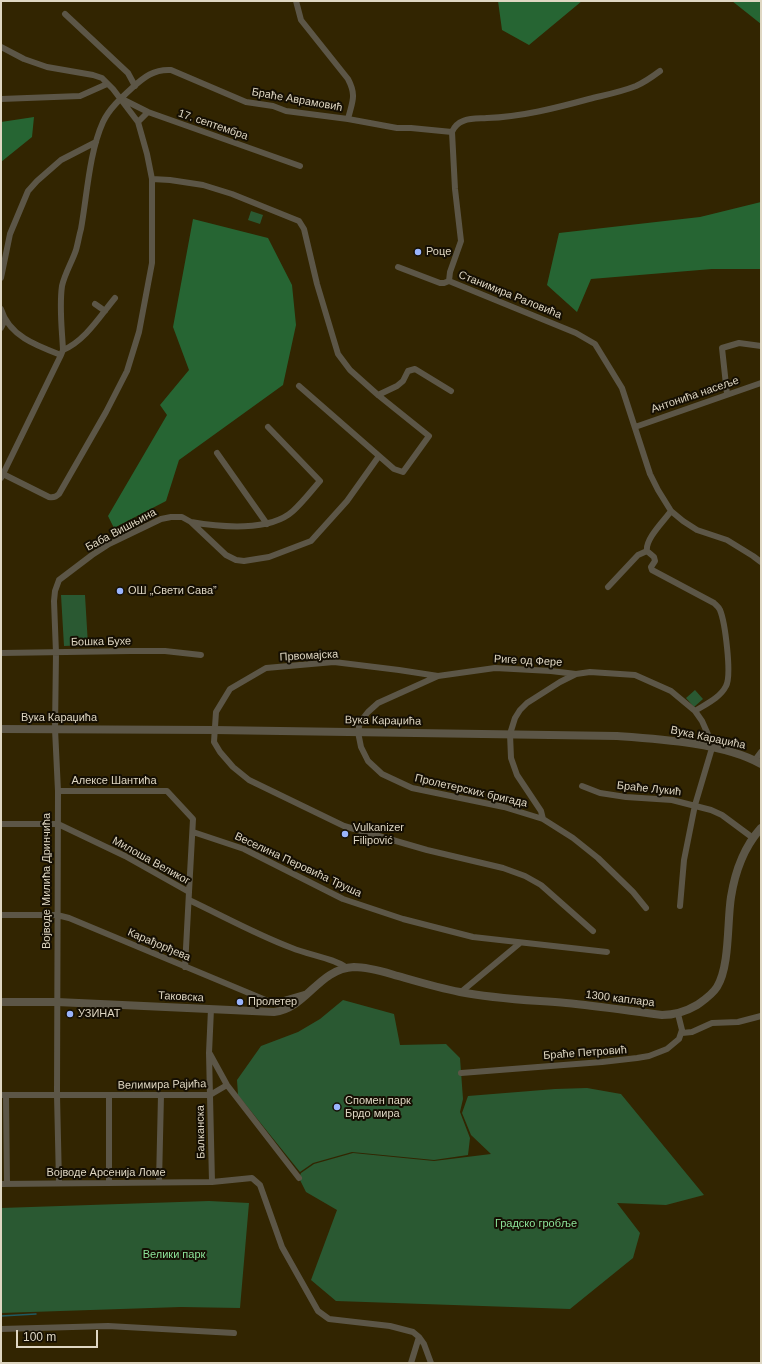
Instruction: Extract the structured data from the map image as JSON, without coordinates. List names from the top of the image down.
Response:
{
  "streets": {
    "street": [
      "Браће Аврамовић",
      "17. септембра",
      "Станимира Раловића",
      "Антонића насеље",
      "Баба Вишњина",
      "Бошка Бухе",
      "Првомајска",
      "Риге од Фере",
      "Вука Караџића",
      "Алексе Шантића",
      "Браће Лукић",
      "Пролетерских бригада",
      "Милоша Великог",
      "Веселина Перовића Труша",
      "Војводе Милића Дринчића",
      "Карађорђева",
      "Таковска",
      "1300 каплара",
      "Браће Петровић",
      "Велимира Рајића",
      "Балканска",
      "Војводе Арсенија Ломе"
    ]
  },
  "crossings": [
    ["Браће Аврамовић", "17. септембра"],
    ["Браће Аврамовић", "Станимира Раловића"],
    ["Станимира Раловића", "Антонића насеље"],
    ["Баба Вишњина", "Војводе Милића Дринчића"],
    ["Бошка Бухе", "Војводе Милића Дринчића"],
    ["Првомајска", "Риге од Фере"],
    ["Првомајска", "Вука Караџића"],
    ["Риге од Фере", "Вука Караџића"],
    ["Риге од Фере", "Пролетерских бригада"],
    ["Вука Караџића", "Пролетерских бригада"],
    ["Вука Караџића", "Војводе Милића Дринчића"],
    ["Алексе Шантића", "Веселина Перовића Труша"],
    ["Алексе Шантића", "Војводе Милића Дринчића"],
    ["Браће Лукић", "1300 каплара"],
    ["Милоша Великог", "Војводе Милића Дринчића"],
    ["Милоша Великог", "Таковска"],
    ["Милоша Великог", "1300 каплара"],
    ["Војводе Милића Дринчића", "Карађорђева"],
    ["Војводе Милића Дринчића", "Таковска"],
    ["Војводе Милића Дринчића", "Велимира Рајића"],
    ["Војводе Милића Дринчића", "Војводе Арсенија Ломе"],
    ["Карађорђева", "Таковска"],
    ["Таковска", "1300 каплара"],
    ["Таковска", "Балканска"],
    ["Велимира Рајића", "Балканска"],
    ["Балканска", "Војводе Арсенија Ломе"]
  ],
  "parks": ["Градско гробље", "Велики парк"],
  "places": [
    "Роце",
    "ОШ „Свети Сава”",
    "Vulkanizer Filipović",
    "Пролетер",
    "УЗИНАТ",
    "Спомен парк Брдо мира"
  ],
  "scale_bar": "100 m"
}
